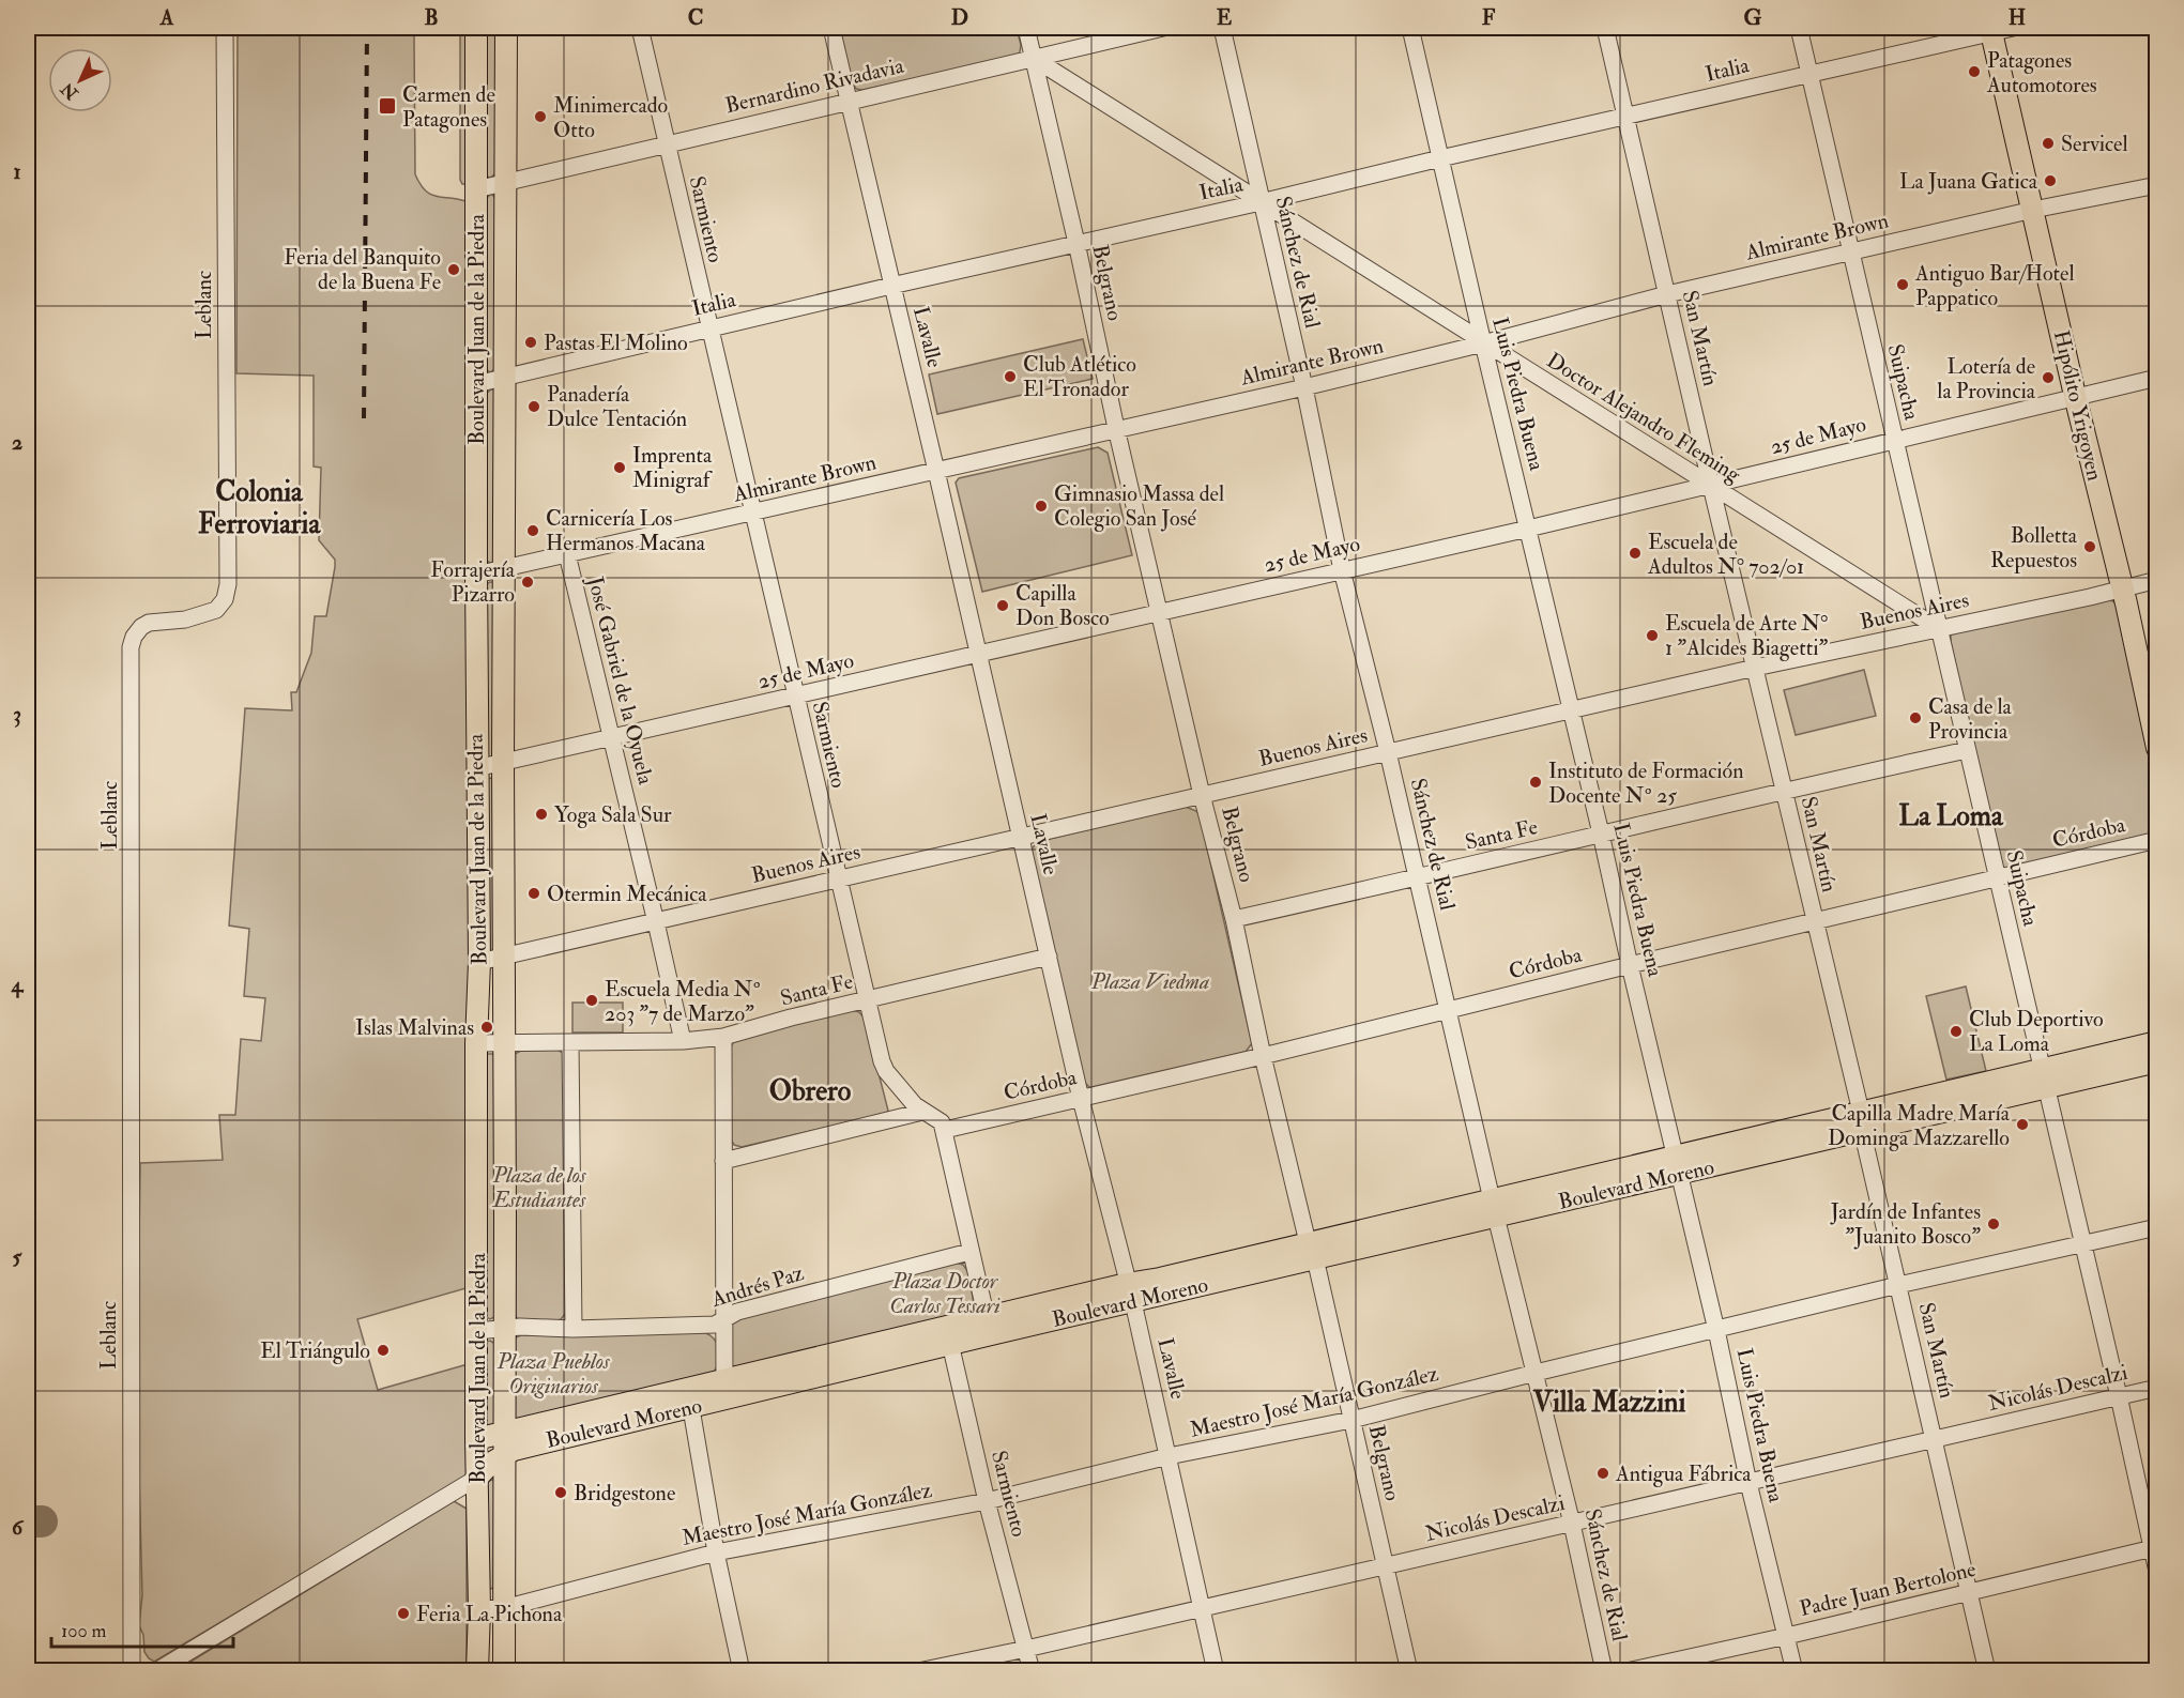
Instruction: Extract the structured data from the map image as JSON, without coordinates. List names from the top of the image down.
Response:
{
  "streets": {
    "main road": ["Boulevard Juan de la Piedra", "Hipólito Yrigoyen", "Boulevard Moreno"],
    "street": [
      "Italia",
      "Bernardino Rivadavia",
      "Sarmiento",
      "Almirante Brown",
      "Sánchez de Rial",
      "Belgrano",
      "Leblanc",
      "Lavalle",
      "San Martín",
      "Suipacha",
      "Luis Piedra Buena",
      "Doctor Alejandro Fleming",
      "25 de Mayo",
      "Buenos Aires",
      "José Gabriel de la Oyuela",
      "Córdoba",
      "Santa Fe",
      "Andrés Paz",
      "Nicolás Descalzi",
      "Maestro José María González",
      "Padre Juan Bertolone"
    ]
  },
  "crossings": [
    ["Italia", "Sarmiento"],
    ["Italia", "Sánchez de Rial"],
    ["Italia", "Belgrano"],
    ["Italia", "Boulevard Juan de la Piedra"],
    ["Italia", "Lavalle"],
    ["Italia", "San Martín"],
    ["Italia", "Suipacha"],
    ["Italia", "Luis Piedra Buena"],
    ["Italia", "Hipólito Yrigoyen"],
    ["Italia", "Doctor Alejandro Fleming"],
    ["Bernardino Rivadavia", "Sarmiento"],
    ["Bernardino Rivadavia", "Belgrano"],
    ["Bernardino Rivadavia", "Boulevard Juan de la Piedra"],
    ["Bernardino Rivadavia", "Lavalle"],
    ["Bernardino Rivadavia", "Doctor Alejandro Fleming"],
    ["Sarmiento", "Almirante Brown"],
    ["Sarmiento", "25 de Mayo"],
    ["Sarmiento", "Buenos Aires"],
    ["Sarmiento", "Córdoba"],
    ["Sarmiento", "Santa Fe"],
    ["Sarmiento", "Boulevard Moreno"],
    ["Sarmiento", "Nicolás Descalzi"],
    ["Sarmiento", "Maestro José María González"],
    ["Almirante Brown", "Sánchez de Rial"],
    ["Almirante Brown", "Belgrano"],
    ["Almirante Brown", "Boulevard Juan de la Piedra"],
    ["Almirante Brown", "Lavalle"],
    ["Almirante Brown", "San Martín"],
    ["Almirante Brown", "Suipacha"],
    ["Almirante Brown", "Luis Piedra Buena"],
    ["Almirante Brown", "Hipólito Yrigoyen"],
    ["Almirante Brown", "Doctor Alejandro Fleming"],
    ["Almirante Brown", "José Gabriel de la Oyuela"],
    ["Sánchez de Rial", "Doctor Alejandro Fleming"],
    ["Sánchez de Rial", "25 de Mayo"],
    ["Sánchez de Rial", "Buenos Aires"],
    ["Sánchez de Rial", "Córdoba"],
    ["Sánchez de Rial", "Santa Fe"],
    ["Sánchez de Rial", "Boulevard Moreno"],
    ["Sánchez de Rial", "Nicolás Descalzi"],
    ["Sánchez de Rial", "Maestro José María González"],
    ["Belgrano", "Doctor Alejandro Fleming"],
    ["Belgrano", "25 de Mayo"],
    ["Belgrano", "Buenos Aires"],
    ["Belgrano", "Córdoba"],
    ["Belgrano", "Santa Fe"],
    ["Belgrano", "Boulevard Moreno"],
    ["Belgrano", "Nicolás Descalzi"],
    ["Belgrano", "Maestro José María González"],
    ["Boulevard Juan de la Piedra", "25 de Mayo"],
    ["Boulevard Juan de la Piedra", "Buenos Aires"],
    ["Boulevard Juan de la Piedra", "Santa Fe"],
    ["Boulevard Juan de la Piedra", "Boulevard Moreno"],
    ["Boulevard Juan de la Piedra", "Andrés Paz"],
    ["Boulevard Juan de la Piedra", "Maestro José María González"],
    ["Lavalle", "25 de Mayo"],
    ["Lavalle", "Buenos Aires"],
    ["Lavalle", "Córdoba"],
    ["Lavalle", "Santa Fe"],
    ["Lavalle", "Boulevard Moreno"],
    ["Lavalle", "Nicolás Descalzi"],
    ["Lavalle", "Maestro José María González"],
    ["San Martín", "Doctor Alejandro Fleming"],
    ["San Martín", "25 de Mayo"],
    ["San Martín", "Buenos Aires"],
    ["San Martín", "Córdoba"],
    ["San Martín", "Santa Fe"],
    ["San Martín", "Boulevard Moreno"],
    ["San Martín", "Nicolás Descalzi"],
    ["San Martín", "Maestro José María González"],
    ["San Martín", "Padre Juan Bertolone"],
    ["Suipacha", "Doctor Alejandro Fleming"],
    ["Suipacha", "25 de Mayo"],
    ["Suipacha", "Buenos Aires"],
    ["Suipacha", "Córdoba"],
    ["Suipacha", "Santa Fe"],
    ["Suipacha", "Boulevard Moreno"],
    ["Suipacha", "Nicolás Descalzi"],
    ["Suipacha", "Maestro José María González"],
    ["Suipacha", "Padre Juan Bertolone"],
    ["Luis Piedra Buena", "Doctor Alejandro Fleming"],
    ["Luis Piedra Buena", "25 de Mayo"],
    ["Luis Piedra Buena", "Buenos Aires"],
    ["Luis Piedra Buena", "Córdoba"],
    ["Luis Piedra Buena", "Santa Fe"],
    ["Luis Piedra Buena", "Boulevard Moreno"],
    ["Luis Piedra Buena", "Nicolás Descalzi"],
    ["Luis Piedra Buena", "Maestro José María González"],
    ["Luis Piedra Buena", "Padre Juan Bertolone"],
    ["Hipólito Yrigoyen", "25 de Mayo"],
    ["Hipólito Yrigoyen", "Buenos Aires"],
    ["Doctor Alejandro Fleming", "25 de Mayo"],
    ["Doctor Alejandro Fleming", "Buenos Aires"],
    ["25 de Mayo", "José Gabriel de la Oyuela"],
    ["Buenos Aires", "José Gabriel de la Oyuela"],
    ["José Gabriel de la Oyuela", "Santa Fe"]
  ],
  "districts": [
    "Colonia Ferroviaria",
    "La Loma",
    "Obrero",
    "Villa Mazzini"
  ],
  "parks": [
    "Plaza Viedma",
    "Plaza de los Estudiantes",
    "Plaza Doctor Carlos Tessari",
    "Plaza Pueblos Originarios"
  ],
  "places": {
    "other": [
      "Patagones Automotores",
      "Minimercado Otto",
      "Servicel",
      "La Juana Gatica",
      "Feria del Banquito de la Buena Fe",
      "Antiguo Bar/Hotel Pappatico",
      "Pastas El Molino",
      "Club Atlético El Tronador",
      "Lotería de la Provincia",
      "Panadería Dulce Tentación",
      "Imprenta Minigraf",
      "Gimnasio Massa del Colegio San José",
      "Carnicería Los Hermanos Macana",
      "Bolletta Repuestos",
      "Escuela de Adultos N° 702/01",
      "Forrajería Pizarro",
      "Capilla Don Bosco",
      "Escuela de Arte N° 1 \"Alcides Biagetti\"",
      "Casa de la Provincia",
      "Instituto de Formación Docente Nº 25",
      "Yoga Sala Sur",
      "Otermin Mecánica",
      "Escuela Media Nº 203 \"7 de Marzo\"",
      "Islas Malvinas",
      "Club Deportivo La Loma",
      "Capilla Madre María Dominga Mazzarello",
      "Jardín de Infantes \"Juanito Bosco\"",
      "El Triángulo",
      "Antigua Fábrica",
      "Bridgestone",
      "Feria La Pichona"
    ],
    "transit": ["Carmen de Patagones"]
  },
  "scale_bar": "100 m",
  "north": "bottom left",
  "grid": {
    "columns": [
      "A",
      "B",
      "C",
      "D",
      "E",
      "F",
      "G",
      "H"
    ],
    "rows": [
      "1",
      "2",
      "3",
      "4",
      "5",
      "6"
    ]
  }
}
